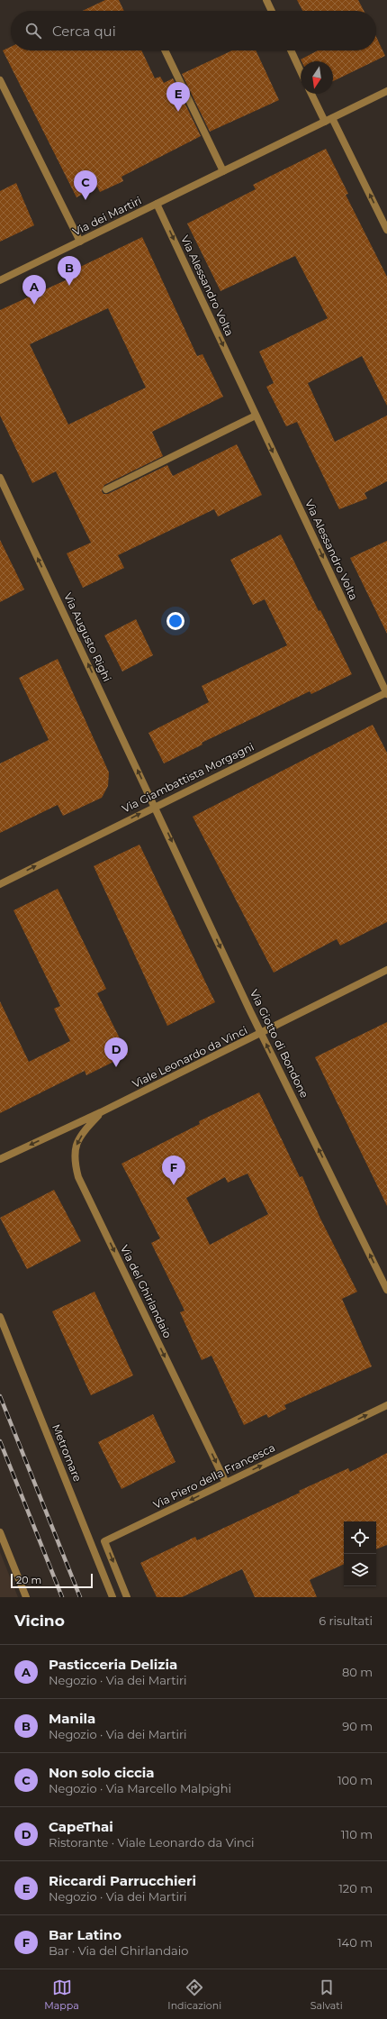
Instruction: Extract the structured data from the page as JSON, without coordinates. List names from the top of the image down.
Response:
{
  "streets": {
    "street": [
      "Via dei Martiri",
      "Via Alessandro Volta",
      "Via Augusto Righi",
      "Via Giambattista Morgagni",
      "Via Giotto di Bondone",
      "Viale Leonardo da Vinci",
      "Via del Ghirlandaio",
      "Metromare",
      "Via Piero della Francesca"
    ]
  },
  "crossings": [
    ["Via dei Martiri", "Via Alessandro Volta"],
    ["Via Alessandro Volta", "Via Giambattista Morgagni"],
    ["Via Augusto Righi", "Via Giambattista Morgagni"],
    ["Via Augusto Righi", "Via Giotto di Bondone"],
    ["Via Giambattista Morgagni", "Via Giotto di Bondone"],
    ["Via Giotto di Bondone", "Viale Leonardo da Vinci"],
    ["Viale Leonardo da Vinci", "Via del Ghirlandaio"],
    ["Via del Ghirlandaio", "Via Piero della Francesca"]
  ],
  "one_way": [
    "Via Alessandro Volta",
    "Via Augusto Righi",
    "Via Giambattista Morgagni",
    "Via del Ghirlandaio"
  ],
  "scale_bar": "20 m",
  "north": "bottom",
  "page": {
    "search": "Cerca qui",
    "pins": [
      "E",
      "C",
      "B",
      "A",
      "D",
      "F"
    ],
    "scale": "20 m",
    "heading": ["Vicino", "6 risultati"],
    "list": [
      {
        "mark": "A",
        "name": "Pasticceria Delizia",
        "note": "Negozio · Via dei Martiri",
        "value": "80 m"
      },
      {
        "mark": "B",
        "name": "Manila",
        "note": "Negozio · Via dei Martiri",
        "value": "90 m"
      },
      {
        "mark": "C",
        "name": "Non solo ciccia",
        "note": "Negozio · Via Marcello Malpighi",
        "value": "100 m"
      },
      {
        "mark": "D",
        "name": "CapeThai",
        "note": "Ristorante · Viale Leonardo da Vinci",
        "value": "110 m"
      },
      {
        "mark": "E",
        "name": "Riccardi Parrucchieri",
        "note": "Negozio · Via dei Martiri",
        "value": "120 m"
      },
      {
        "mark": "F",
        "name": "Bar Latino",
        "note": "Bar · Via del Ghirlandaio",
        "value": "140 m"
      }
    ],
    "nav": ["Mappa", "Indicazioni", "Salvati"]
  }
}
